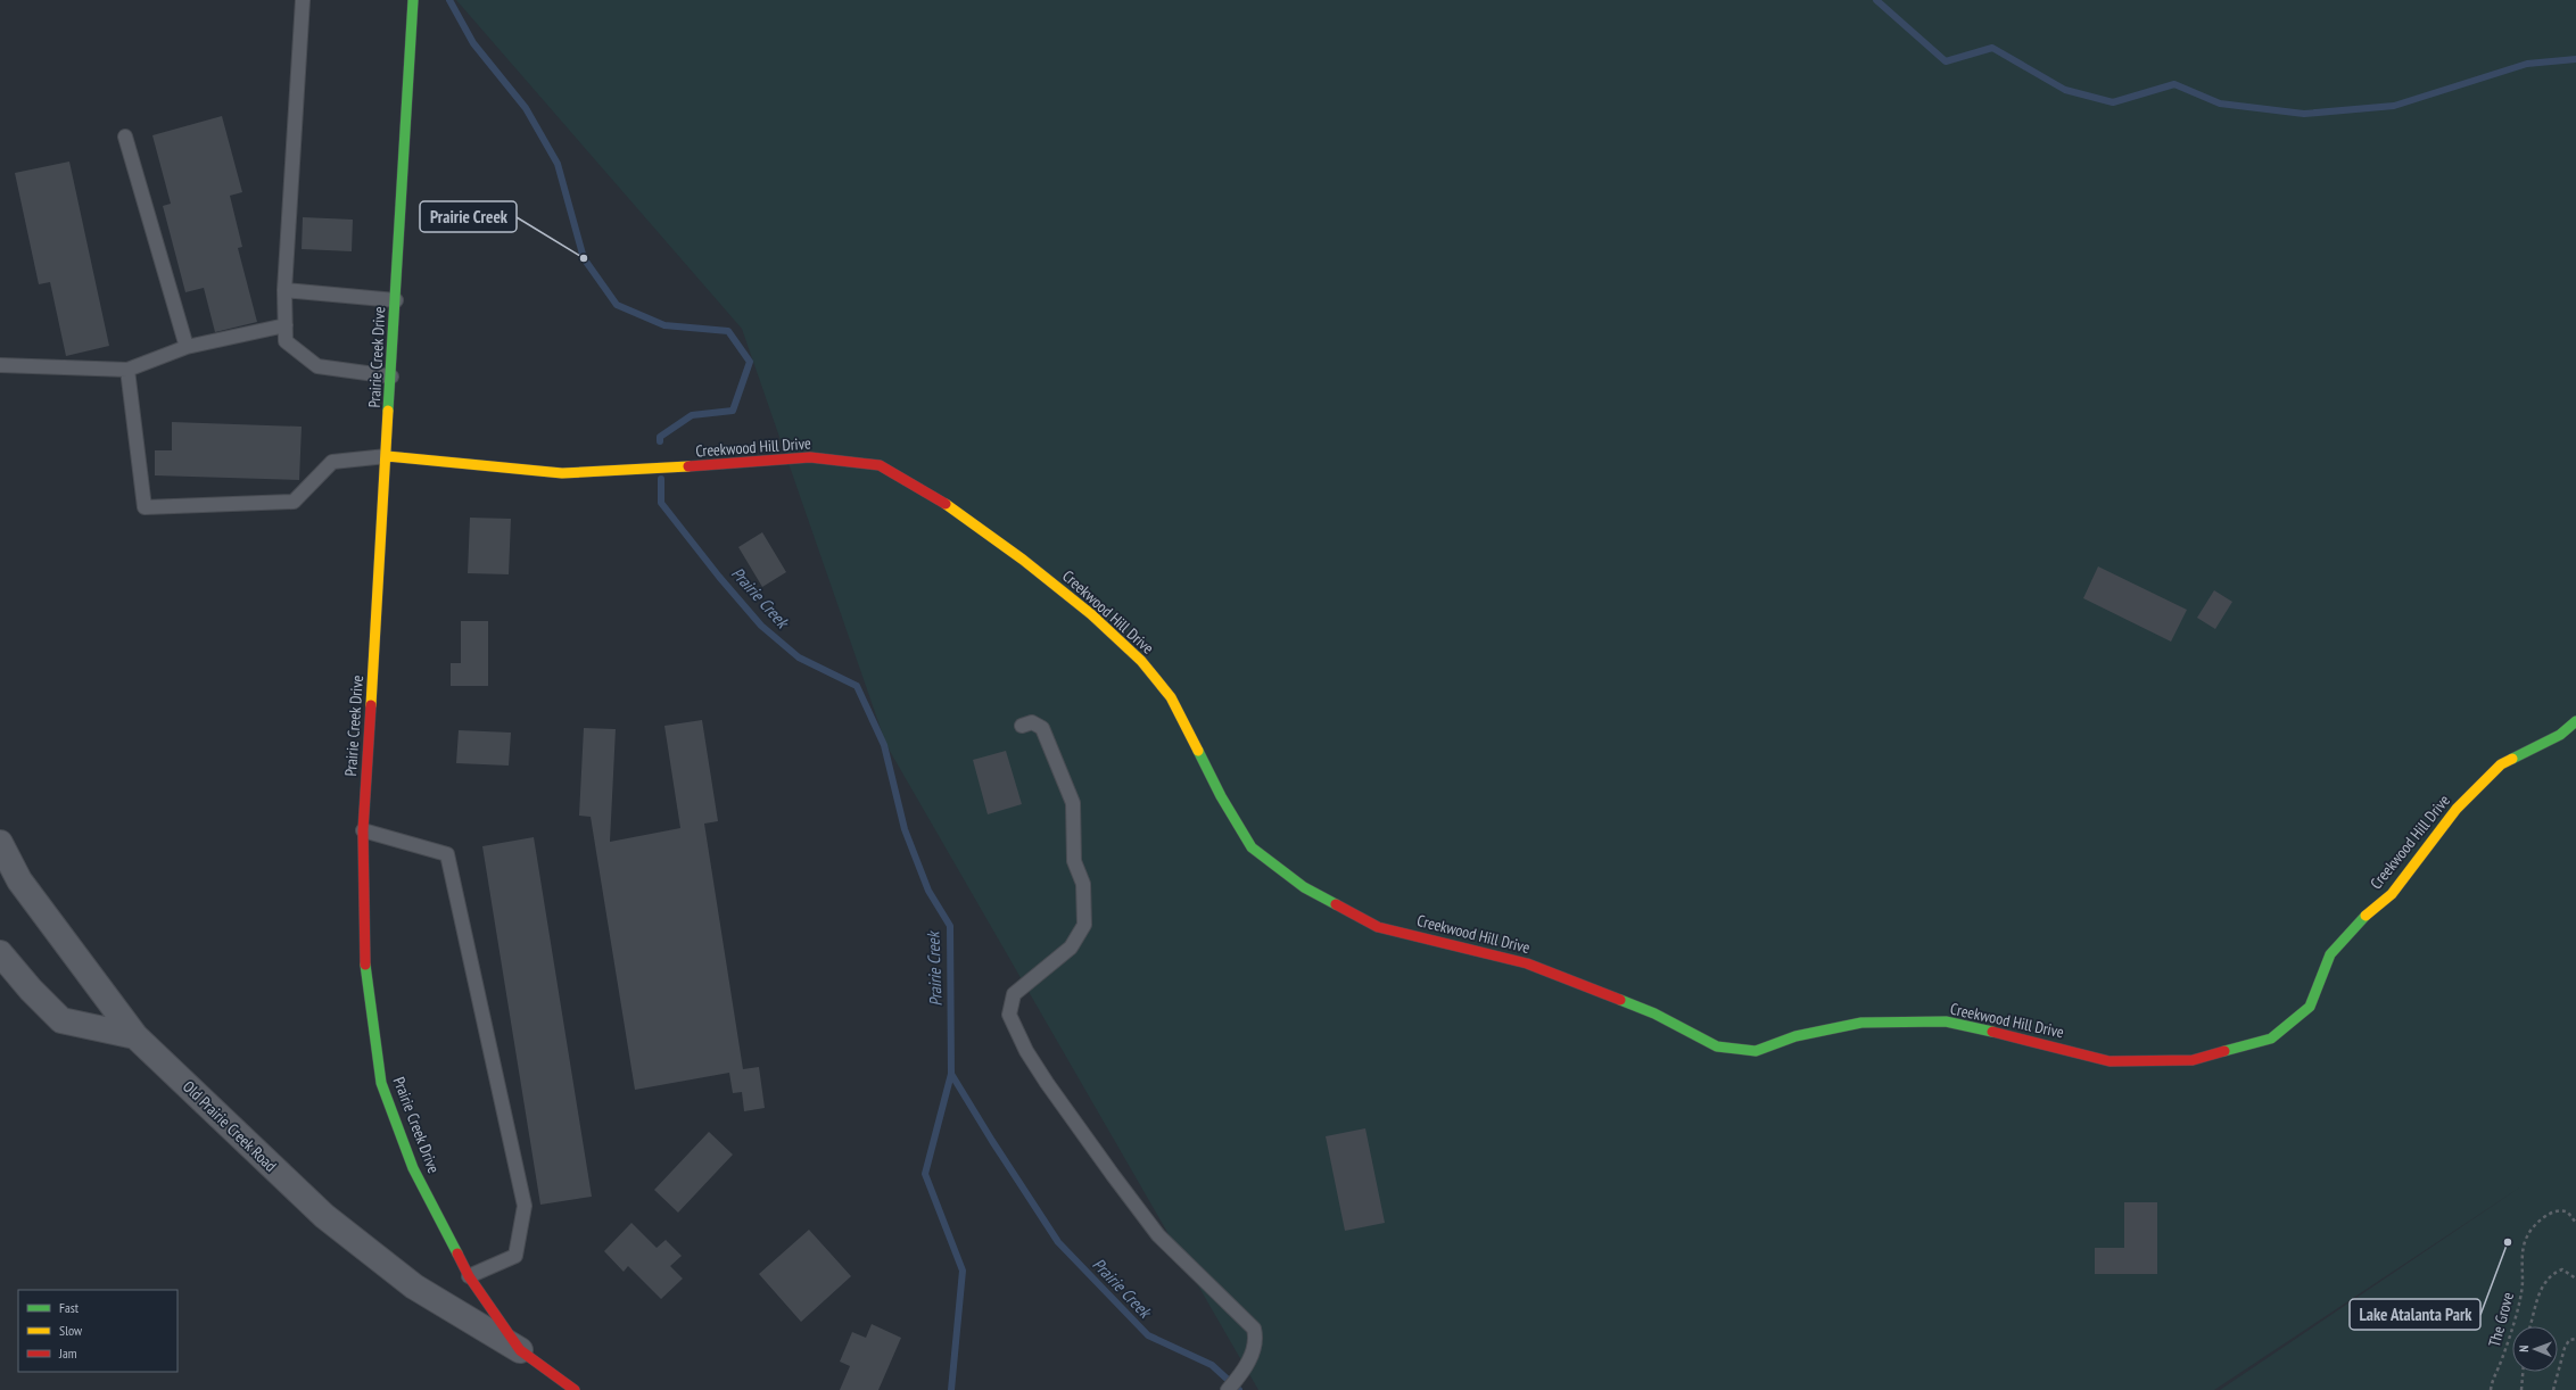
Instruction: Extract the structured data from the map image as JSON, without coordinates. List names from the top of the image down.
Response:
{
  "streets": {
    "street": ["Prairie Creek Drive", "Creekwood Hill Drive", "Old Prairie Creek Road"],
    "path": ["The Grove"]
  },
  "crossings": [
    ["Prairie Creek Drive", "Creekwood Hill Drive"],
    ["Prairie Creek Drive", "Old Prairie Creek Road"]
  ],
  "water": ["Prairie Creek"],
  "places": ["Prairie Creek", "Lake Atalanta Park"],
  "legend": ["Fast", "Slow", "Jam"],
  "north": "left"
}
